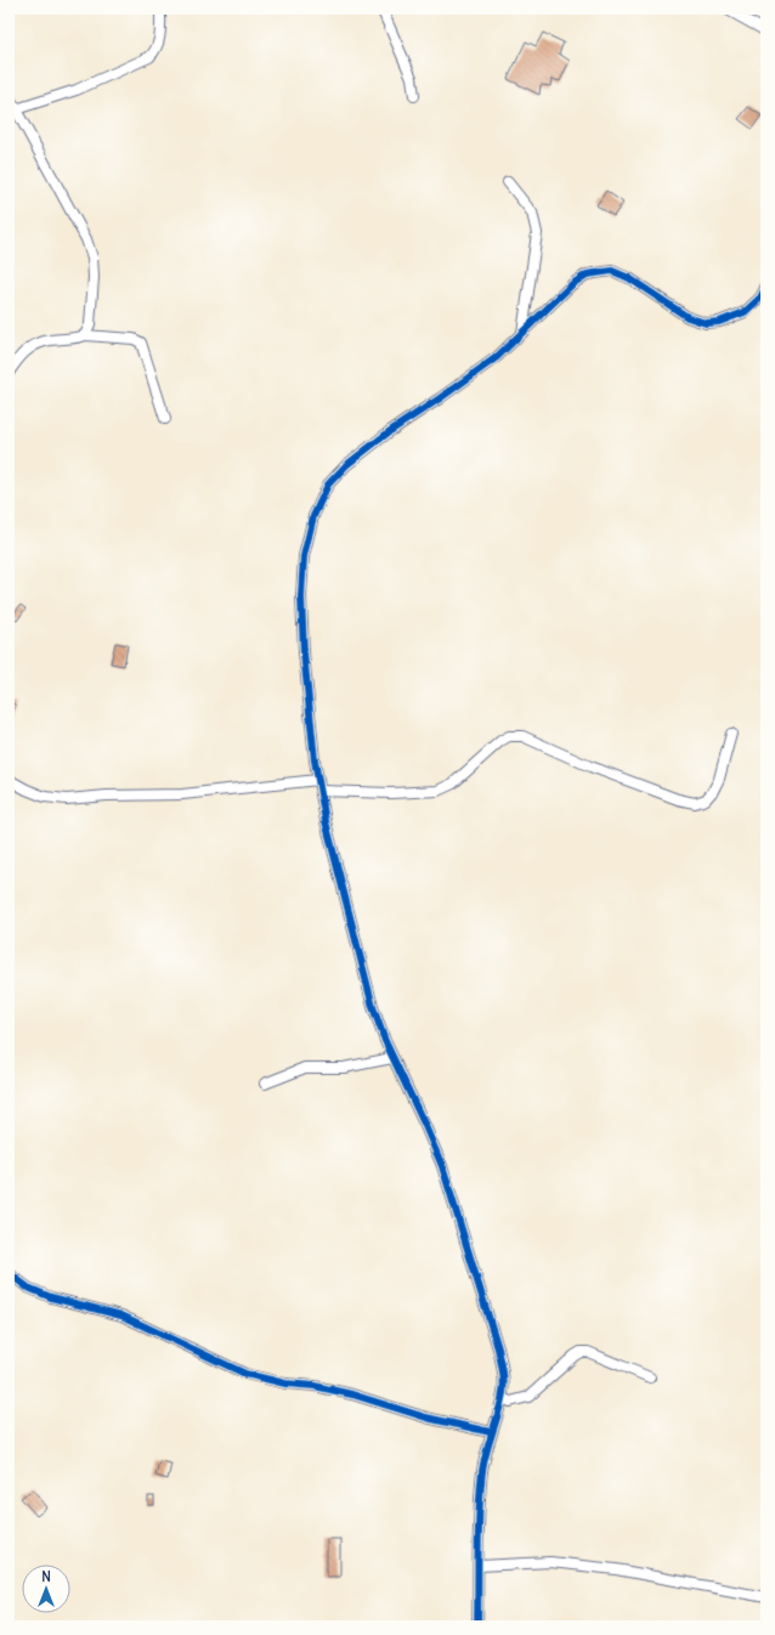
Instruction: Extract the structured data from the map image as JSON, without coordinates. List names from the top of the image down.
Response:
{
  "north": "top"
}
